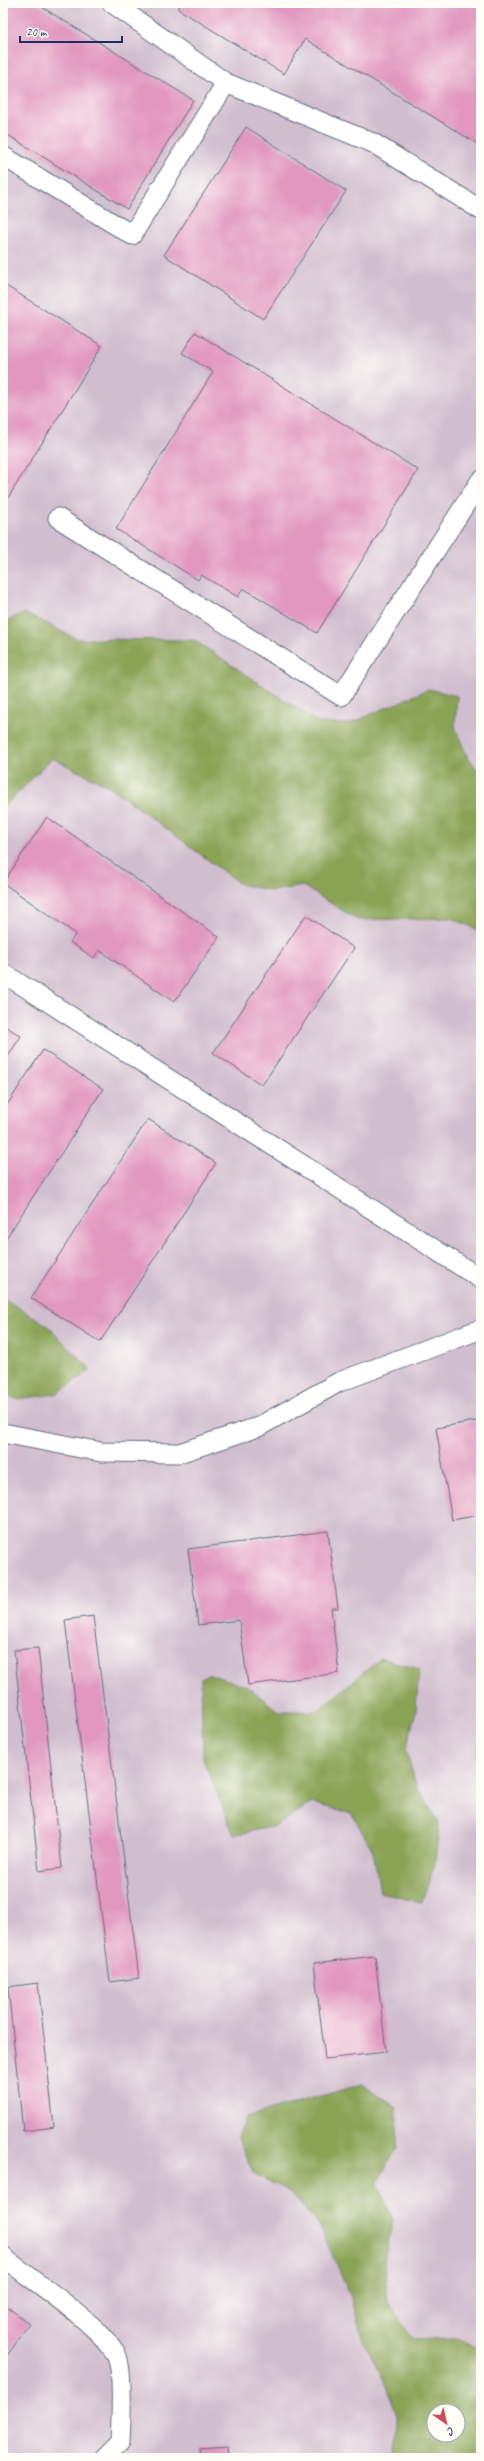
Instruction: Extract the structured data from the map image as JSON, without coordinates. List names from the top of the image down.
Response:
{
  "scale_bar": "20 m",
  "north": "bottom right"
}
